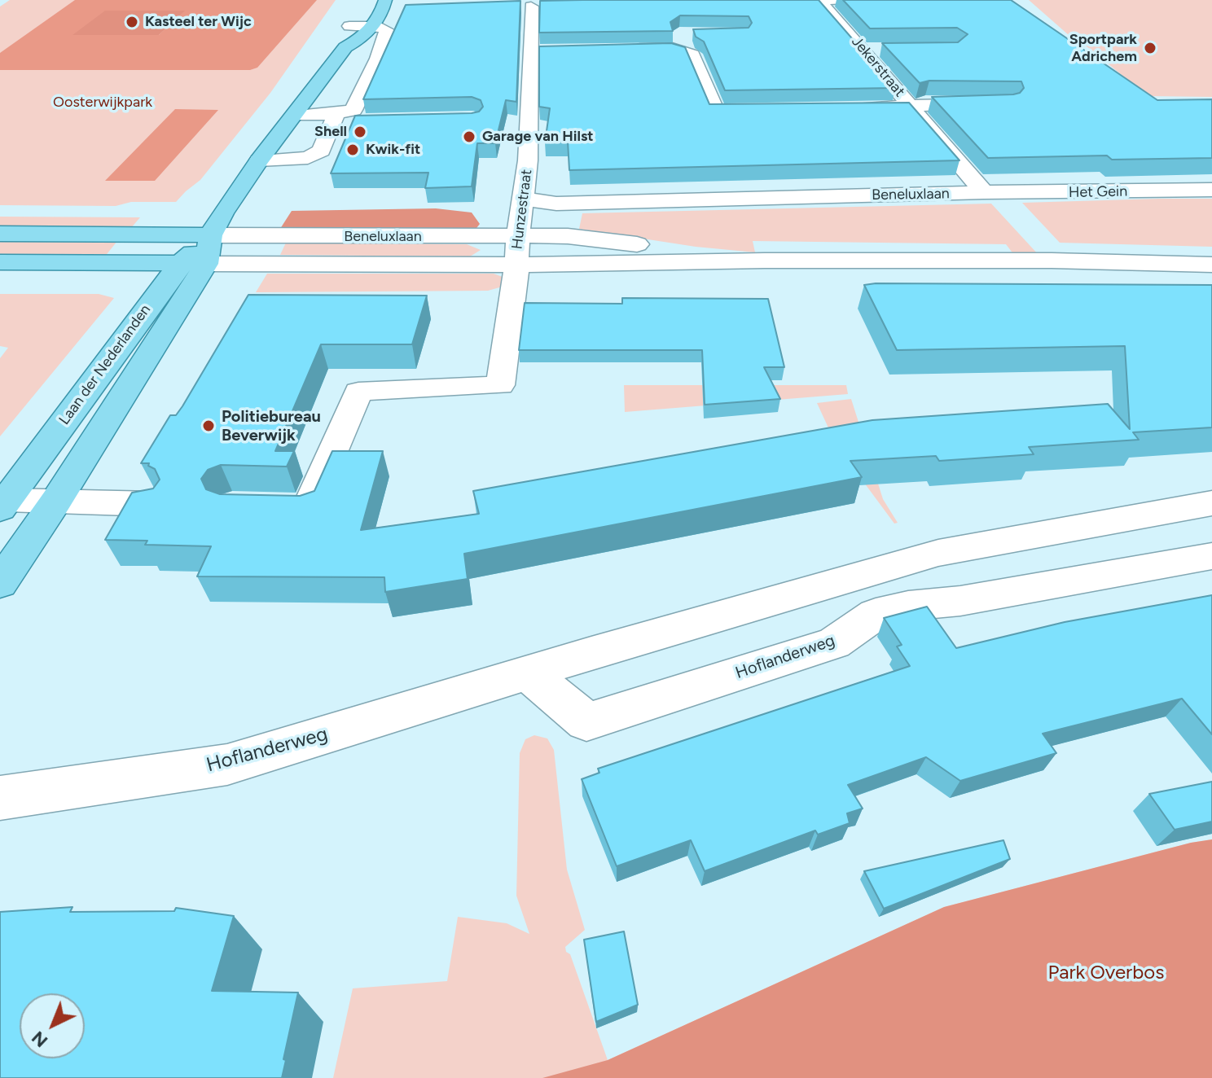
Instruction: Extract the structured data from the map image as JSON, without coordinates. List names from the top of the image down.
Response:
{
  "streets": {
    "main road": ["Beneluxlaan", "Laan der Nederlanden"],
    "street": [
      "Jekerstraat",
      "Het Gein",
      "Hunzestraat",
      "Hoflanderweg"
    ]
  },
  "crossings": [
    ["Jekerstraat", "Het Gein"],
    ["Jekerstraat", "Beneluxlaan"],
    ["Het Gein", "Beneluxlaan"],
    ["Beneluxlaan", "Hunzestraat"],
    ["Beneluxlaan", "Laan der Nederlanden"]
  ],
  "parks": ["Oosterwijkpark", "Park Overbos"],
  "places": [
    "Kasteel ter Wijc",
    "Sportpark Adrichem",
    "Shell",
    "Garage van Hilst",
    "Kwik-fit",
    "Politiebureau Beverwijk"
  ],
  "north": "bottom left"
}
